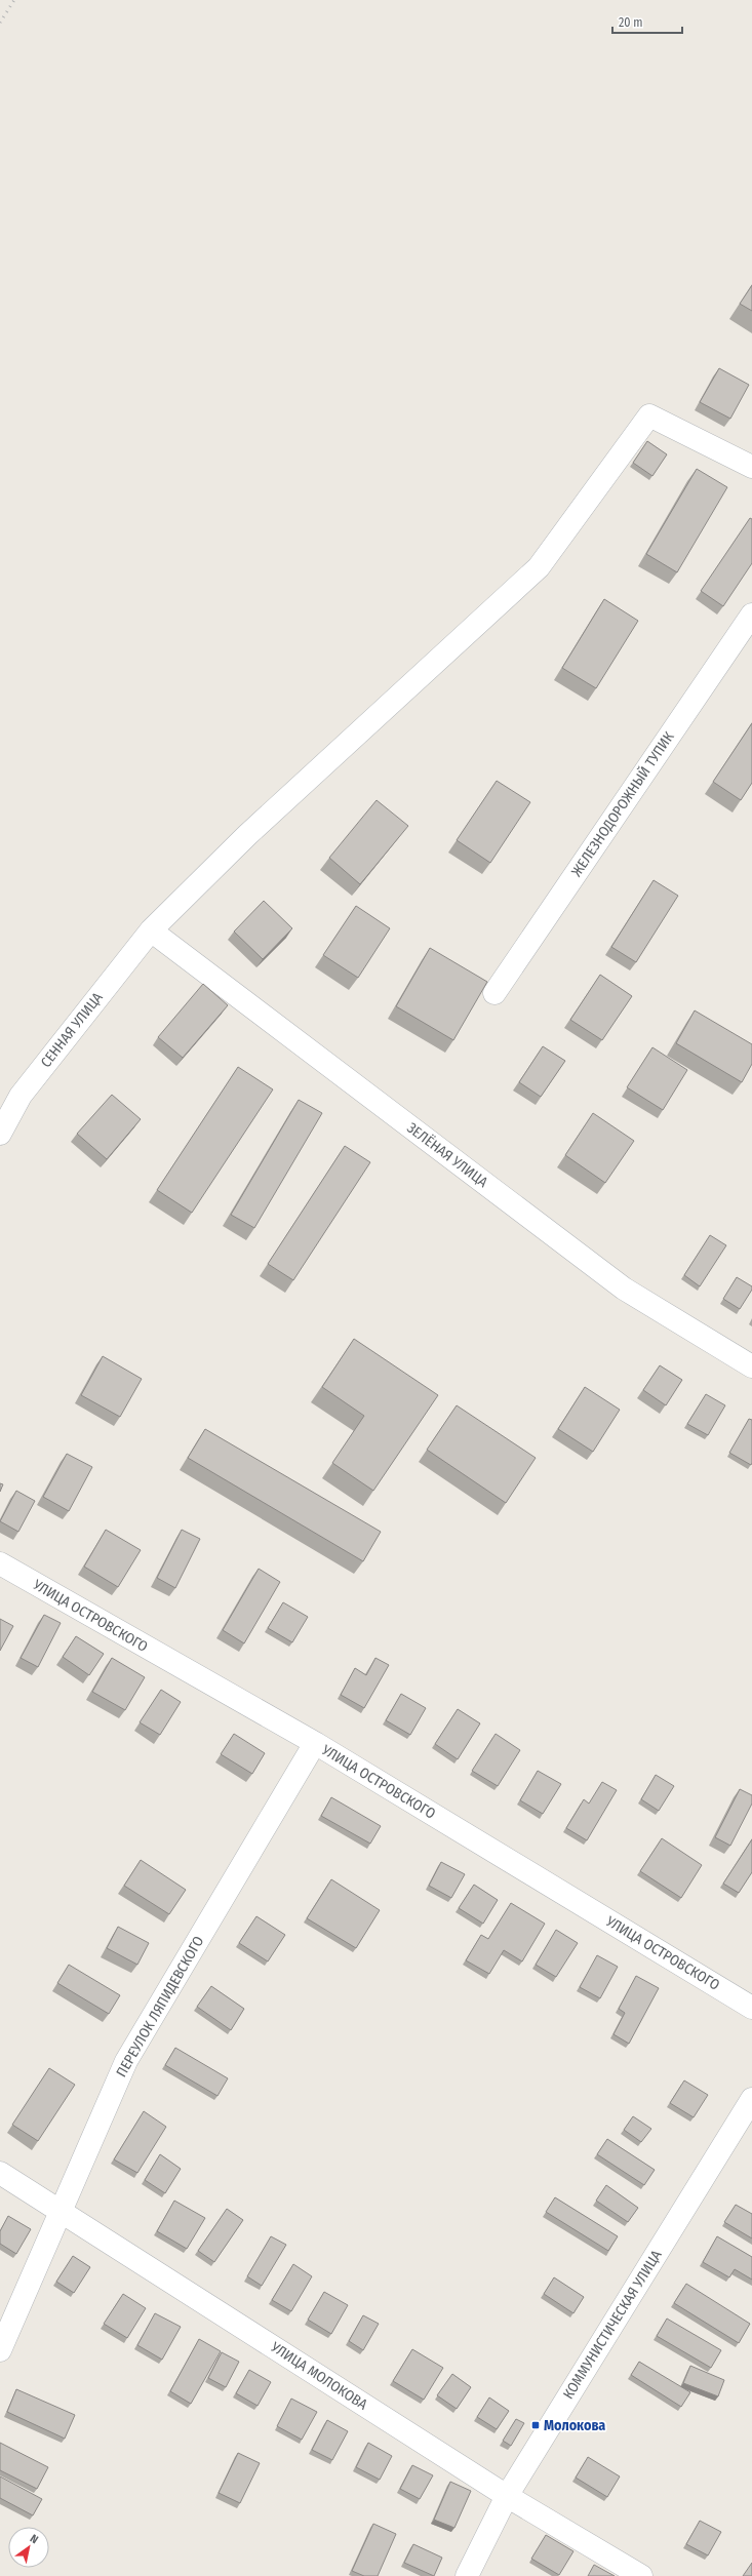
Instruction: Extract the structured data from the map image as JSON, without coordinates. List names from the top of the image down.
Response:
{
  "streets": {
    "street": [
      "ЖЕЛЕЗНОДОРОЖНЫЙ ТУПИК",
      "СЕННАЯ УЛИЦА",
      "ЗЕЛЁНАЯ УЛИЦА",
      "УЛИЦА ОСТРОВСКОГО",
      "ПЕРЕУЛОК ЛЯПИДЕВСКОГО",
      "КОММУНИСТИЧЕСКАЯ УЛИЦА",
      "УЛИЦА МОЛОКОВА"
    ]
  },
  "crossings": [
    ["СЕННАЯ УЛИЦА", "ЗЕЛЁНАЯ УЛИЦА"],
    ["УЛИЦА ОСТРОВСКОГО", "ПЕРЕУЛОК ЛЯПИДЕВСКОГО"],
    ["ПЕРЕУЛОК ЛЯПИДЕВСКОГО", "УЛИЦА МОЛОКОВА"],
    ["КОММУНИСТИЧЕСКАЯ УЛИЦА", "УЛИЦА МОЛОКОВА"]
  ],
  "places": {
    "transit": ["Молокова"]
  },
  "scale_bar": "20 m",
  "north": "top right"
}
